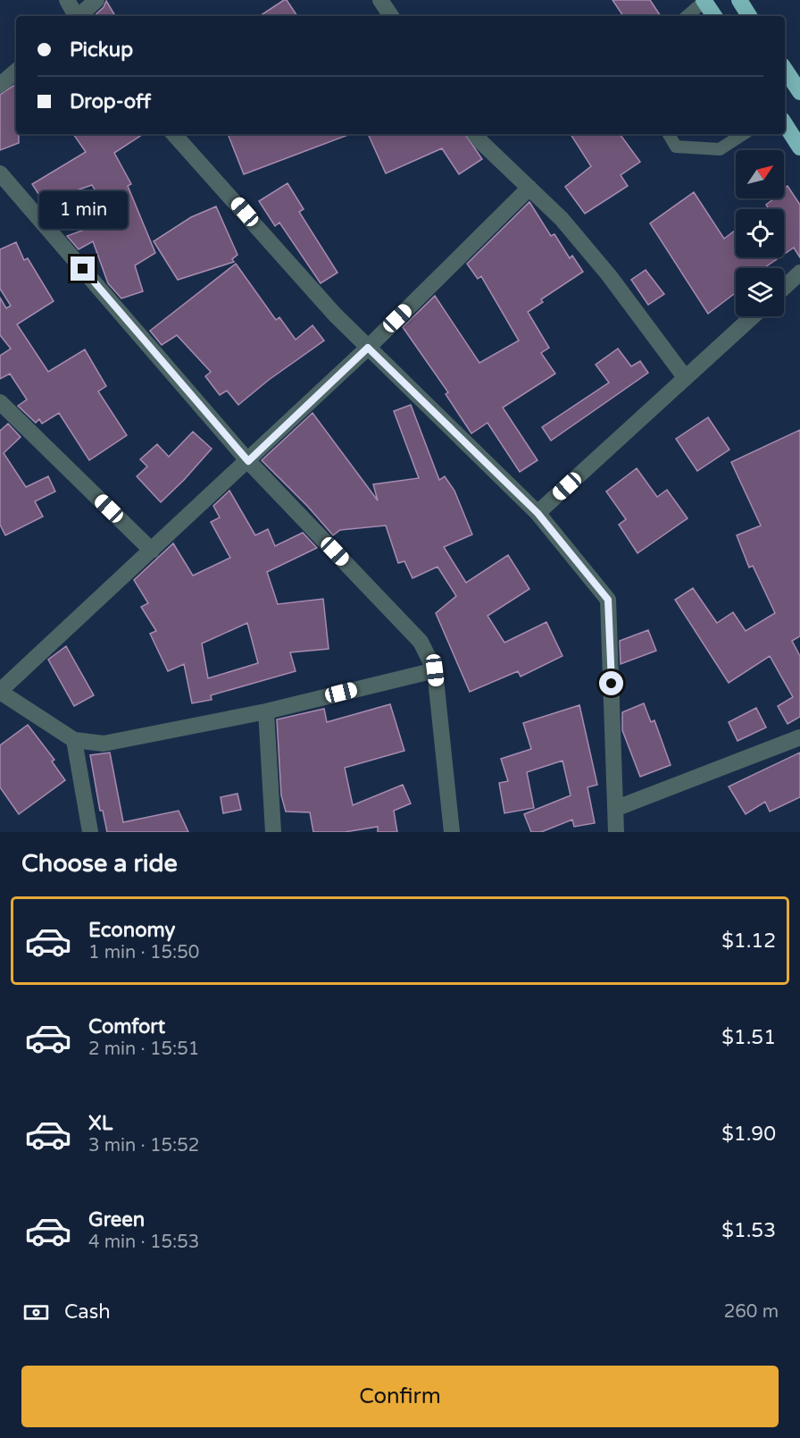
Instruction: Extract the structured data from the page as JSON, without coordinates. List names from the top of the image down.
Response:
{
  "north": "top right",
  "page": {
    "banner": ["Pickup", "Drop-off"],
    "bubble": "1 min",
    "heading": "Choose a ride",
    "list": [
      {
        "name": "Economy",
        "note": "1 min · 15:50",
        "value": "$1.12"
      },
      {
        "name": "Comfort",
        "note": "2 min · 15:51",
        "value": "$1.51"
      },
      {
        "name": "XL",
        "note": "3 min · 15:52",
        "value": "$1.90"
      },
      {
        "name": "Green",
        "note": "4 min · 15:53",
        "value": "$1.53"
      }
    ],
    "pay": ["Cash", "260 m"],
    "buttons": "Confirm"
  }
}
